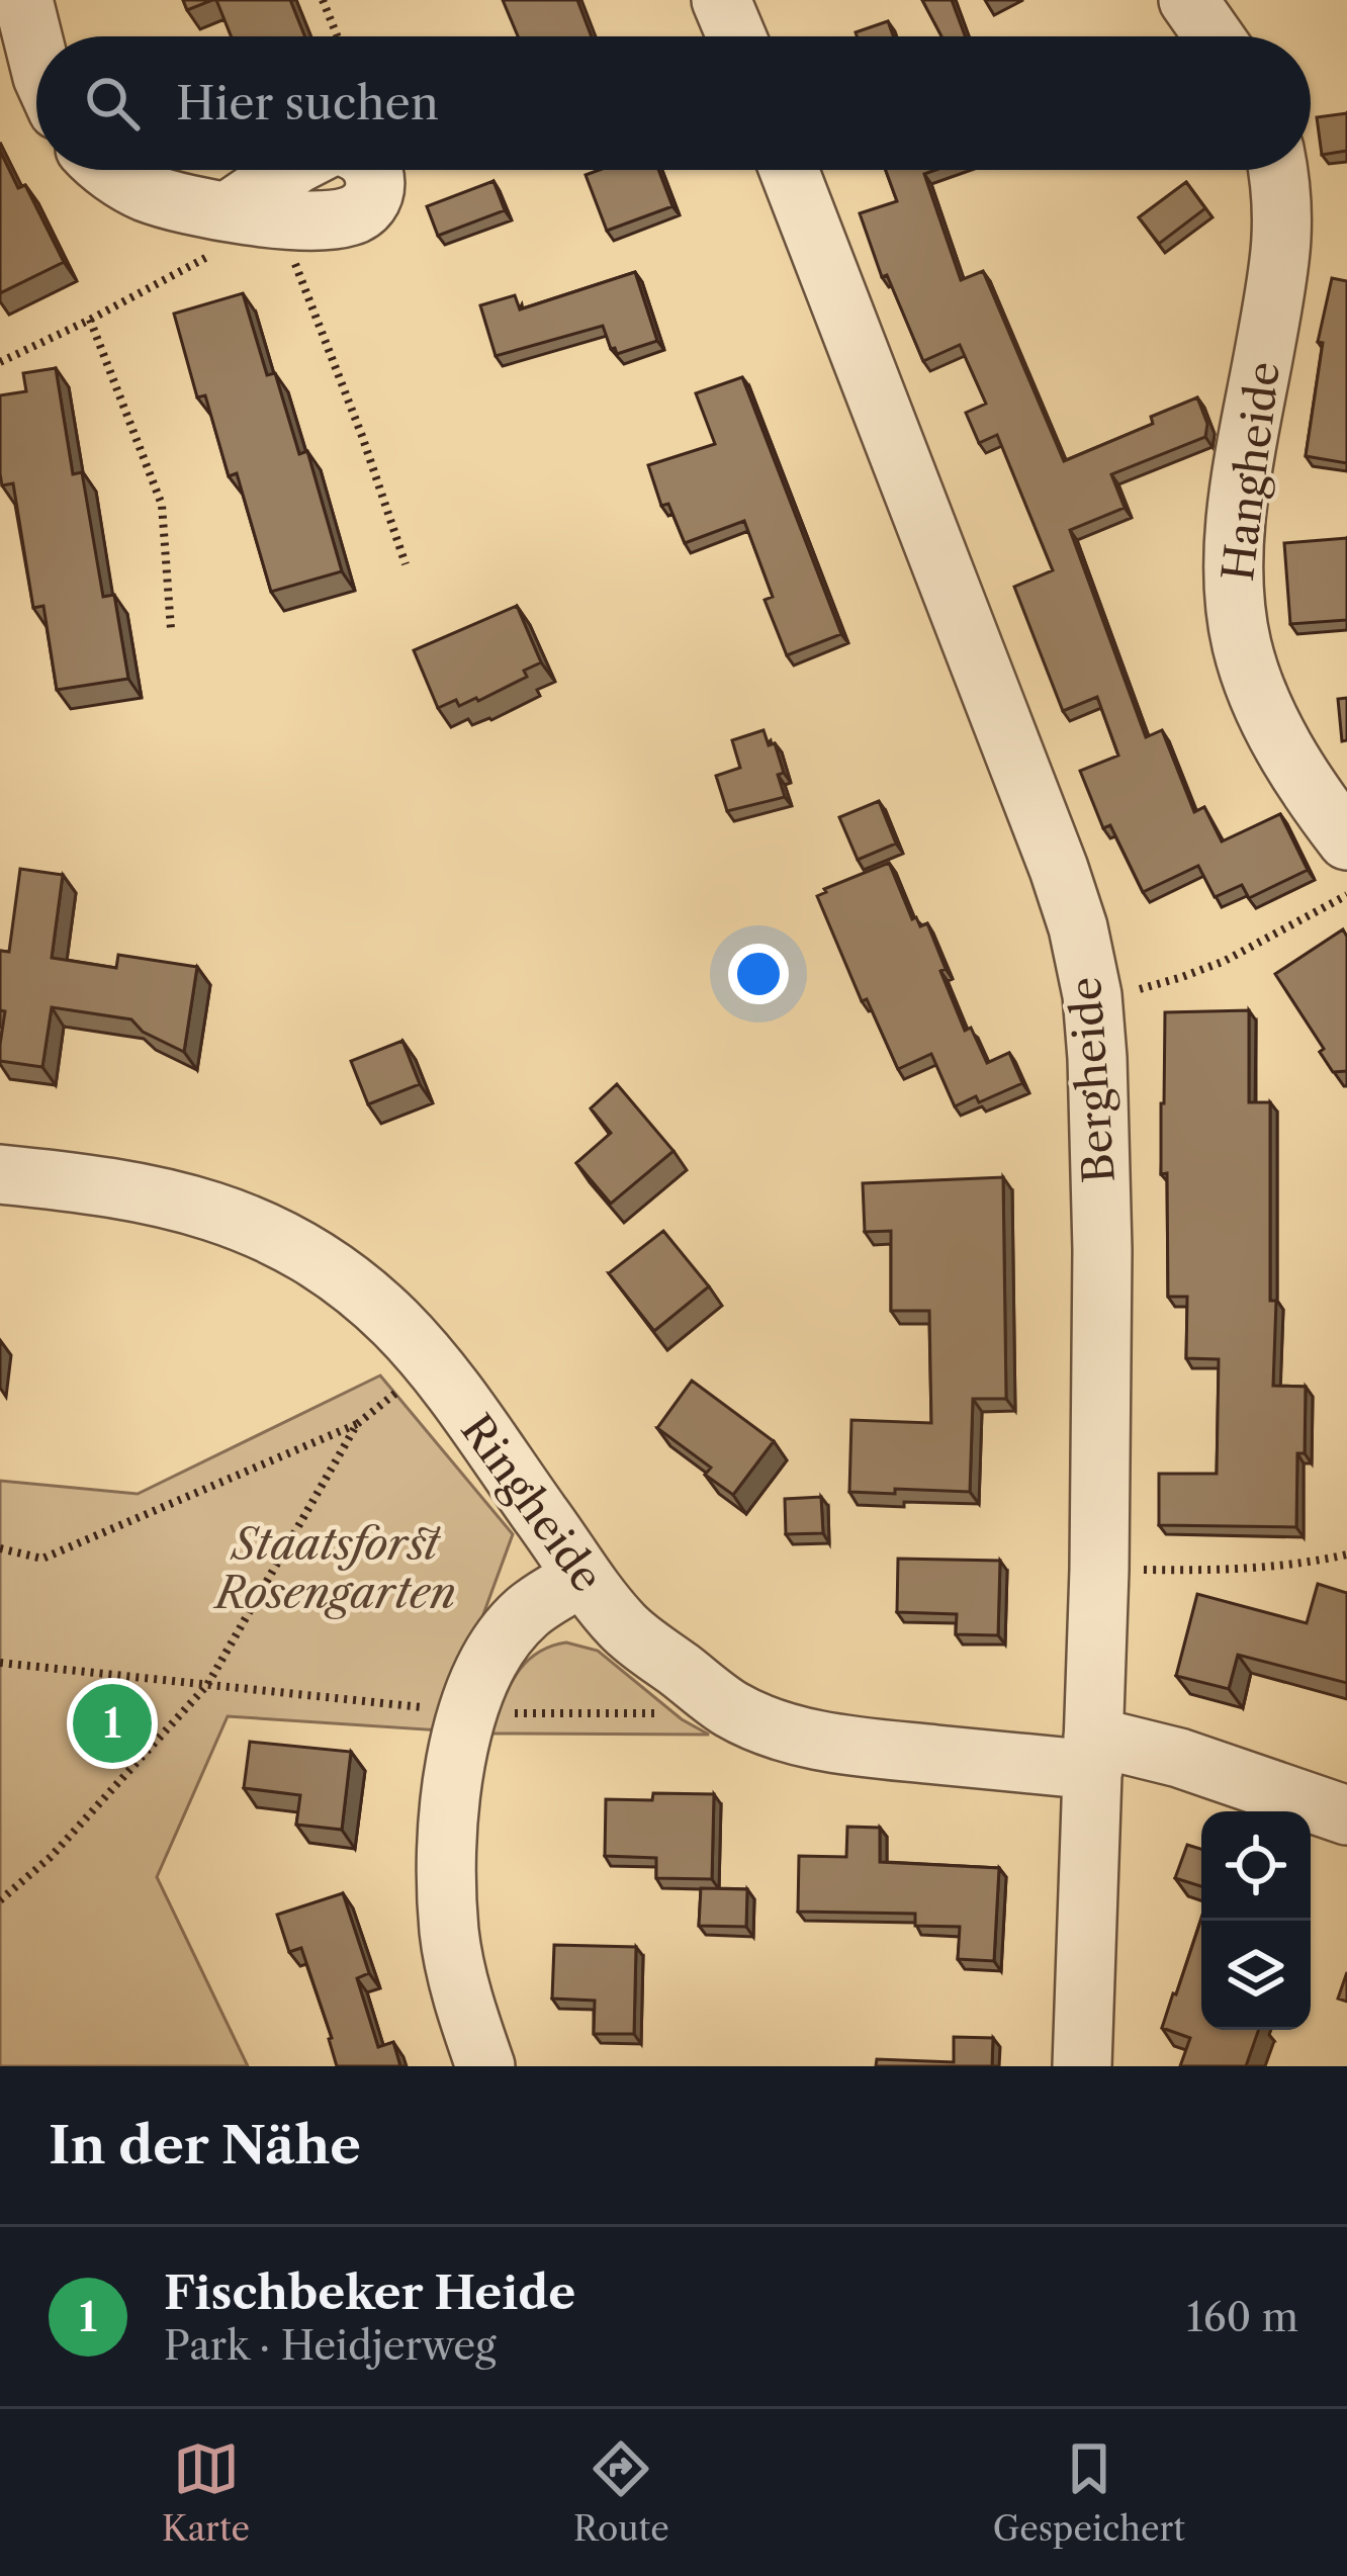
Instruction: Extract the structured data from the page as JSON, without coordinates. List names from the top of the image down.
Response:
{
  "streets": {
    "street": ["Hangheide", "Bergheide", "Ringheide"]
  },
  "crossings": [
    ["Bergheide", "Ringheide"]
  ],
  "parks": ["Staatsforst Rosengarten"],
  "page": {
    "search": "Hier suchen",
    "pins": "1",
    "heading": "In der Nähe",
    "list": [
      {
        "mark": "1",
        "name": "Fischbeker Heide",
        "note": "Park · Heidjerweg",
        "value": "160 m"
      }
    ],
    "nav": ["Karte", "Route", "Gespeichert"]
  }
}
